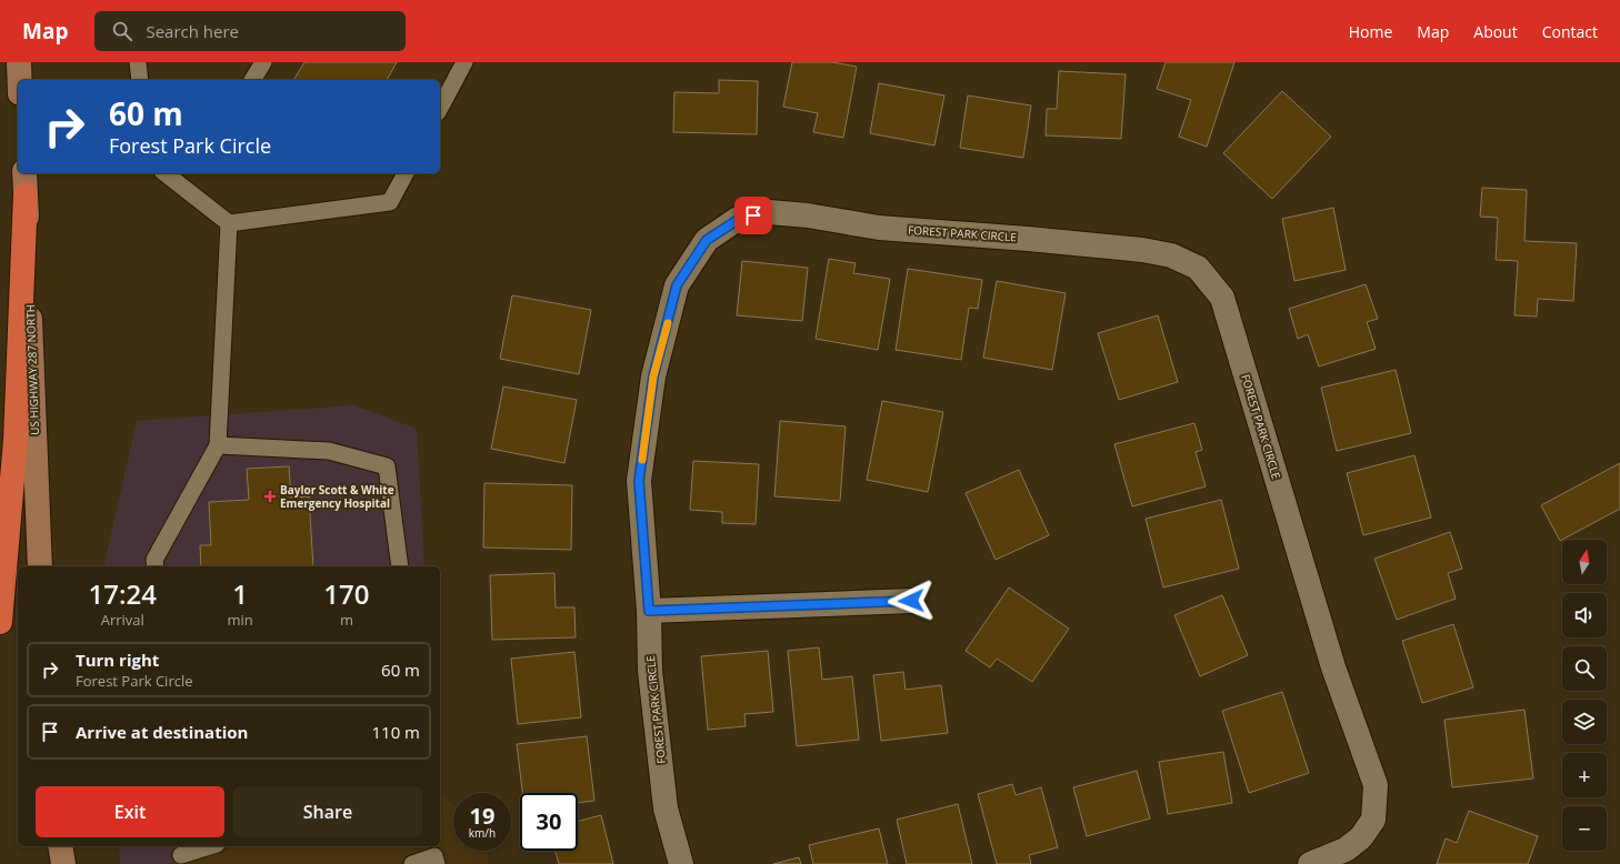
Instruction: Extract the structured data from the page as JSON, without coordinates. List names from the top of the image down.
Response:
{
  "streets": {
    "main road": ["US HIGHWAY 287 NORTH"],
    "street": ["FOREST PARK CIRCLE"]
  },
  "places": {
    "health": ["Baylor Scott & White Emergency Hospital"]
  },
  "north": "top",
  "page": {
    "header": "Map",
    "search": "Search here",
    "nav": [
      "Home",
      "Map",
      "About",
      "Contact"
    ],
    "turn": ["60 m", "Forest Park Circle"],
    "map_buttons": ["+", "−"],
    "eta": [
      "17:24",
      "Arrival",
      "1",
      "min",
      "170",
      "m"
    ],
    "list": [
      {
        "name": "Turn right",
        "note": "Forest Park Circle",
        "value": "60 m"
      },
      {
        "name": "Arrive at destination",
        "value": "110 m"
      }
    ],
    "buttons": ["Exit", "Share"],
    "speed": "19 km/h",
    "limit": "30"
  }
}
